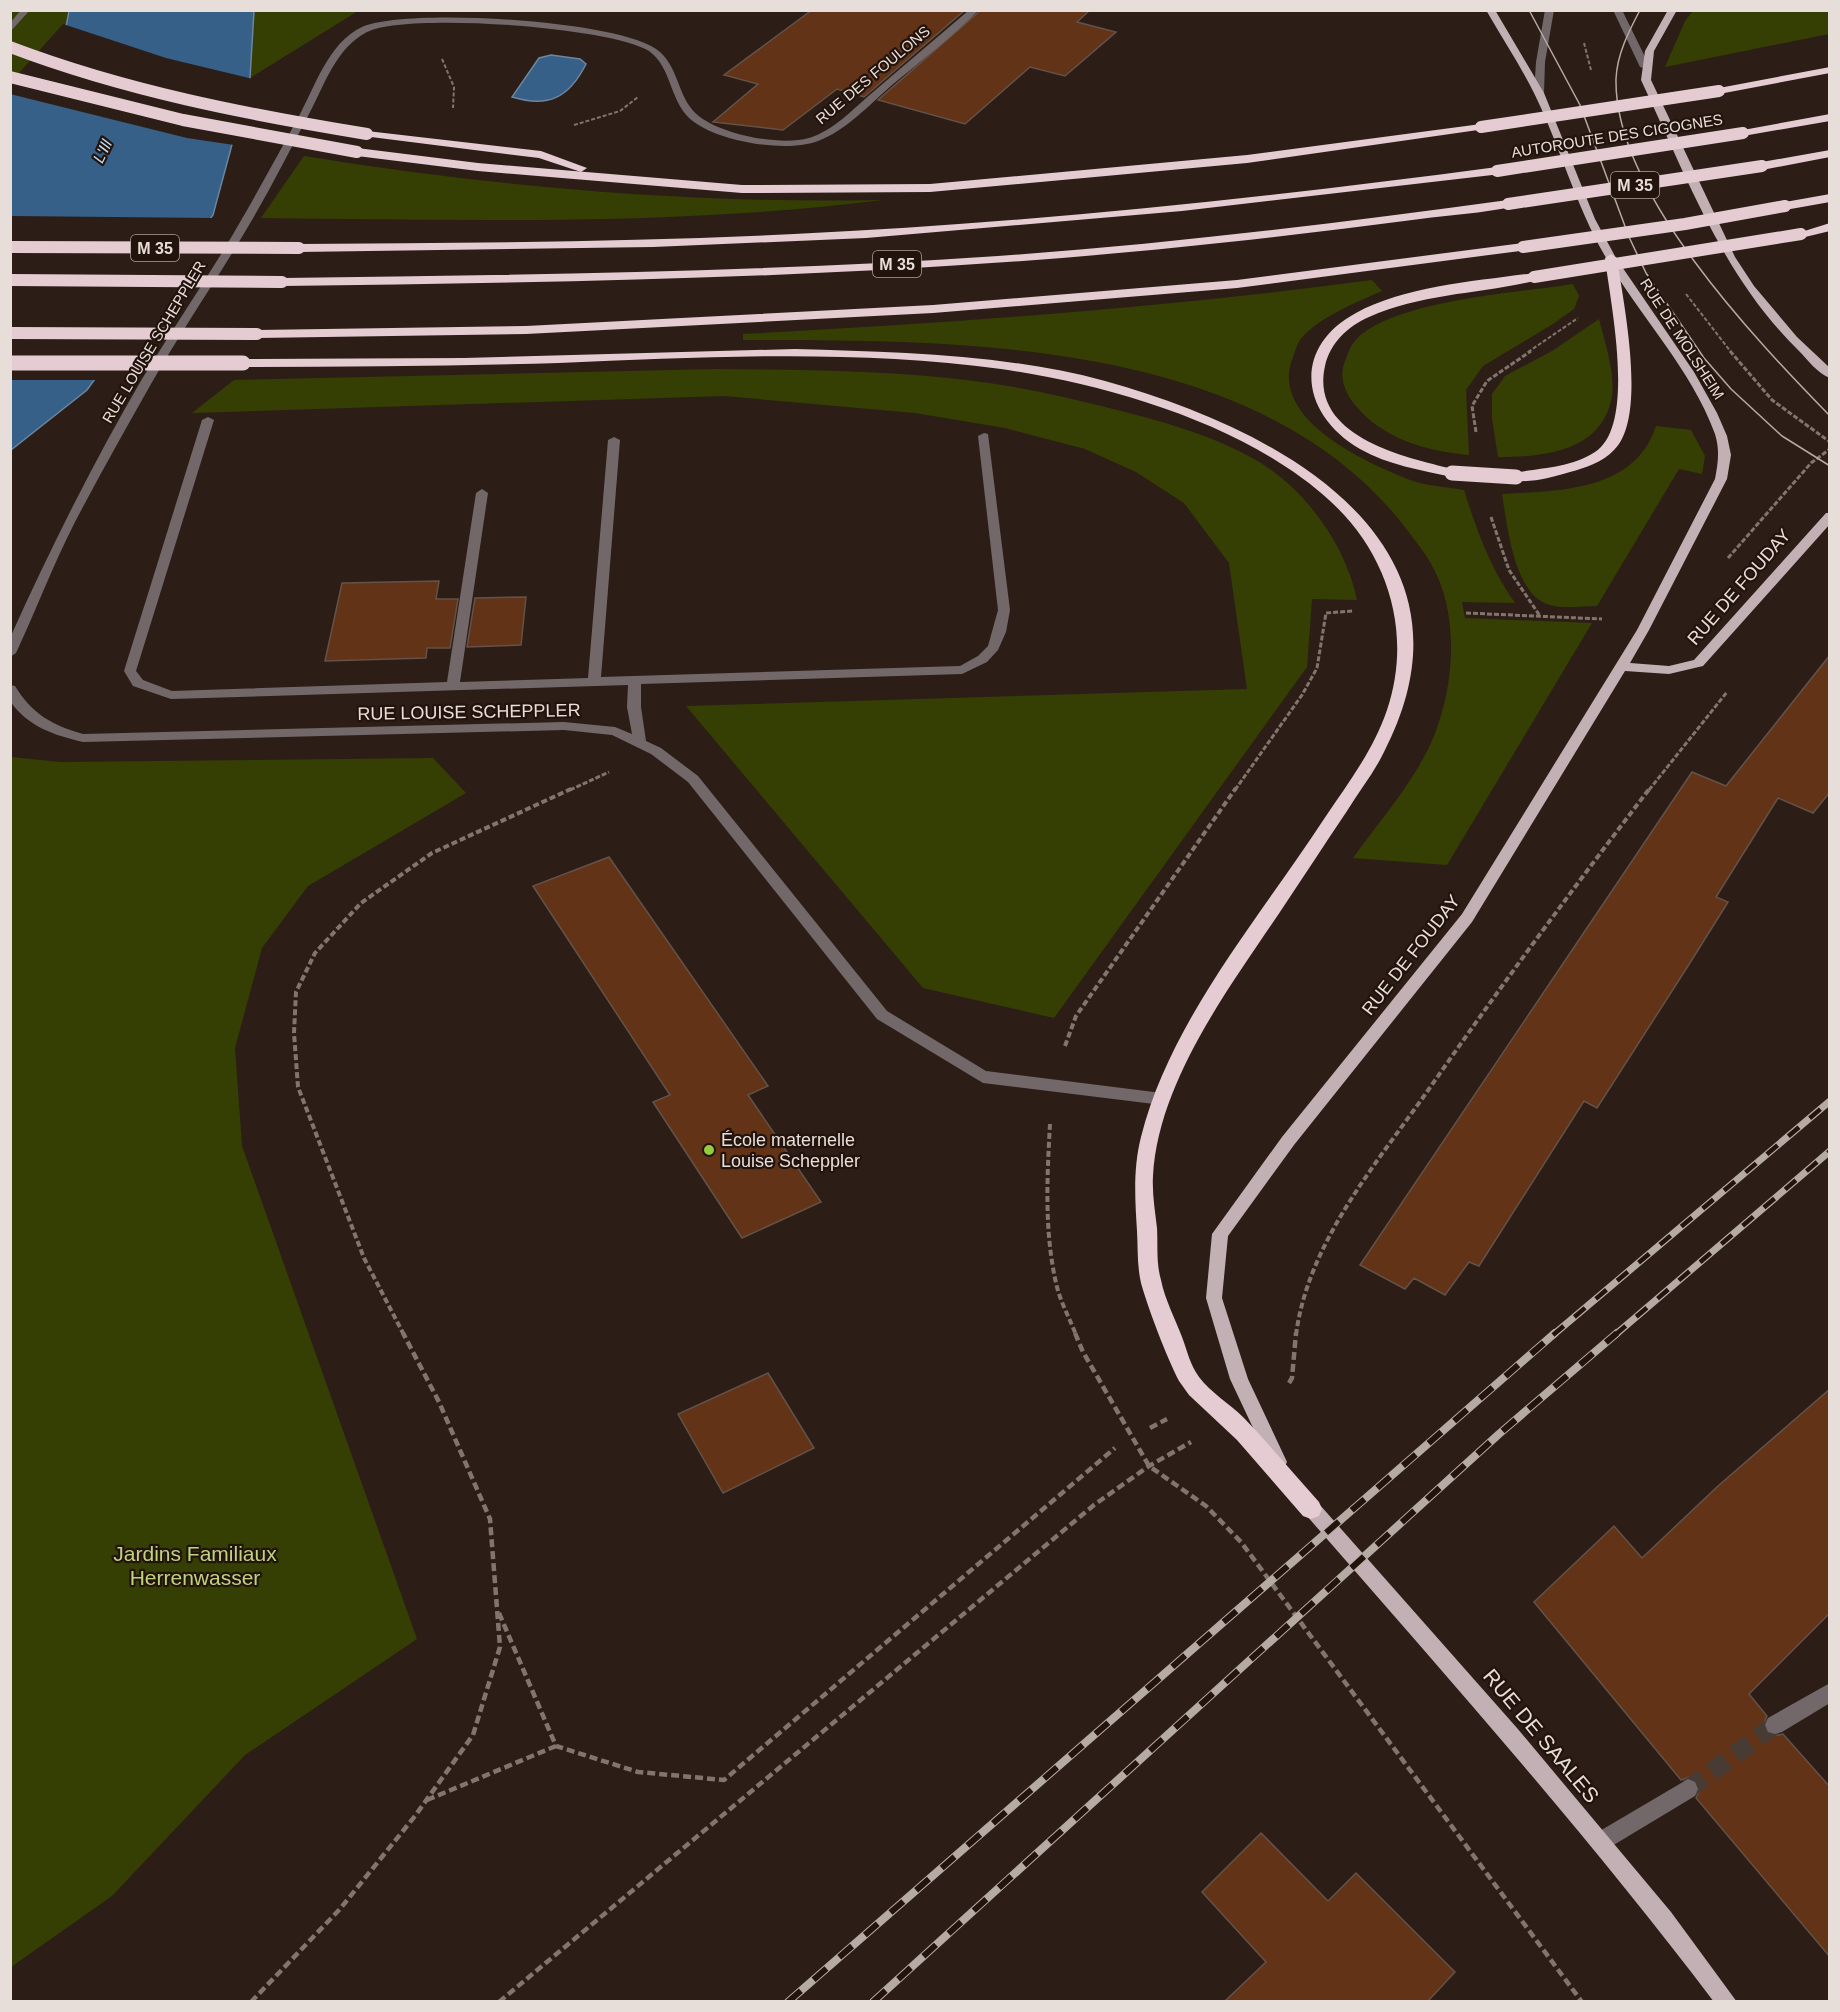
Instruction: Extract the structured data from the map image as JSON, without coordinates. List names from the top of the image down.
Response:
{
  "streets": {
    "highway": ["AUTOROUTE DES CIGOGNES", "M 35"],
    "main road": ["RUE DE MOLSHEIM", "RUE DE FOUDAY", "RUE DE SAALES"],
    "street": ["RUE DES FOULONS", "RUE LOUISE SCHEPPLER"]
  },
  "crossings": [
    ["RUE DES FOULONS", "RUE LOUISE SCHEPPLER"],
    ["RUE DE MOLSHEIM", "RUE DE FOUDAY"],
    ["RUE DE FOUDAY", "RUE DE SAALES"]
  ],
  "water": ["L'Ill"],
  "parks": ["Jardins Familiaux Herrenwasser"],
  "places": ["École maternelle Louise Scheppler"]
}
